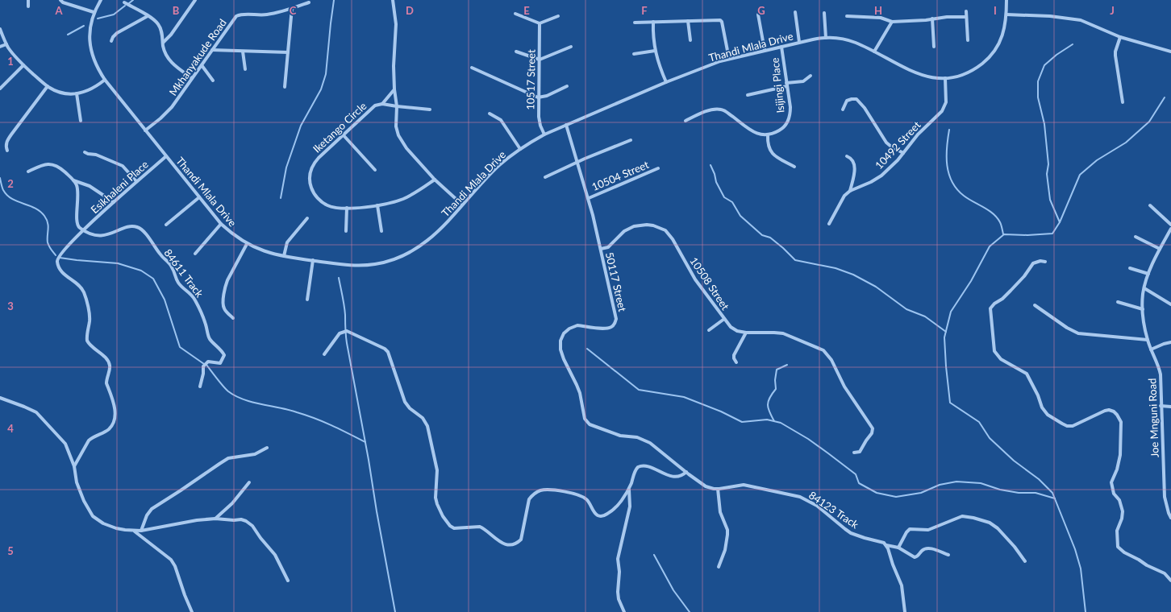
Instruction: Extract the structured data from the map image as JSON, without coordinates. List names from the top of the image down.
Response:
{
  "streets": {
    "street": [
      "Thandi Mlala Drive",
      "Mkhanyakude Road",
      "10517 Street",
      "Isijingi Place",
      "Iketango Circle",
      "10492 Street",
      "10504 Street",
      "Esikhaleni Place",
      "84611 Track",
      "50117 Street",
      "10508 Street",
      "Joe Mnguni Road",
      "84123 Track"
    ]
  },
  "crossings": [
    ["Thandi Mlala Drive", "Mkhanyakude Road"],
    ["Thandi Mlala Drive", "10517 Street"],
    ["Thandi Mlala Drive", "Isijingi Place"],
    ["Thandi Mlala Drive", "10492 Street"],
    ["Thandi Mlala Drive", "Esikhaleni Place"],
    ["Esikhaleni Place", "84611 Track"],
    ["50117 Street", "10508 Street"],
    ["50117 Street", "84123 Track"]
  ],
  "grid": {
    "columns": [
      "A",
      "B",
      "C",
      "D",
      "E",
      "F",
      "G",
      "H",
      "I",
      "J"
    ],
    "rows": [
      "1",
      "2",
      "3",
      "4",
      "5"
    ]
  }
}
